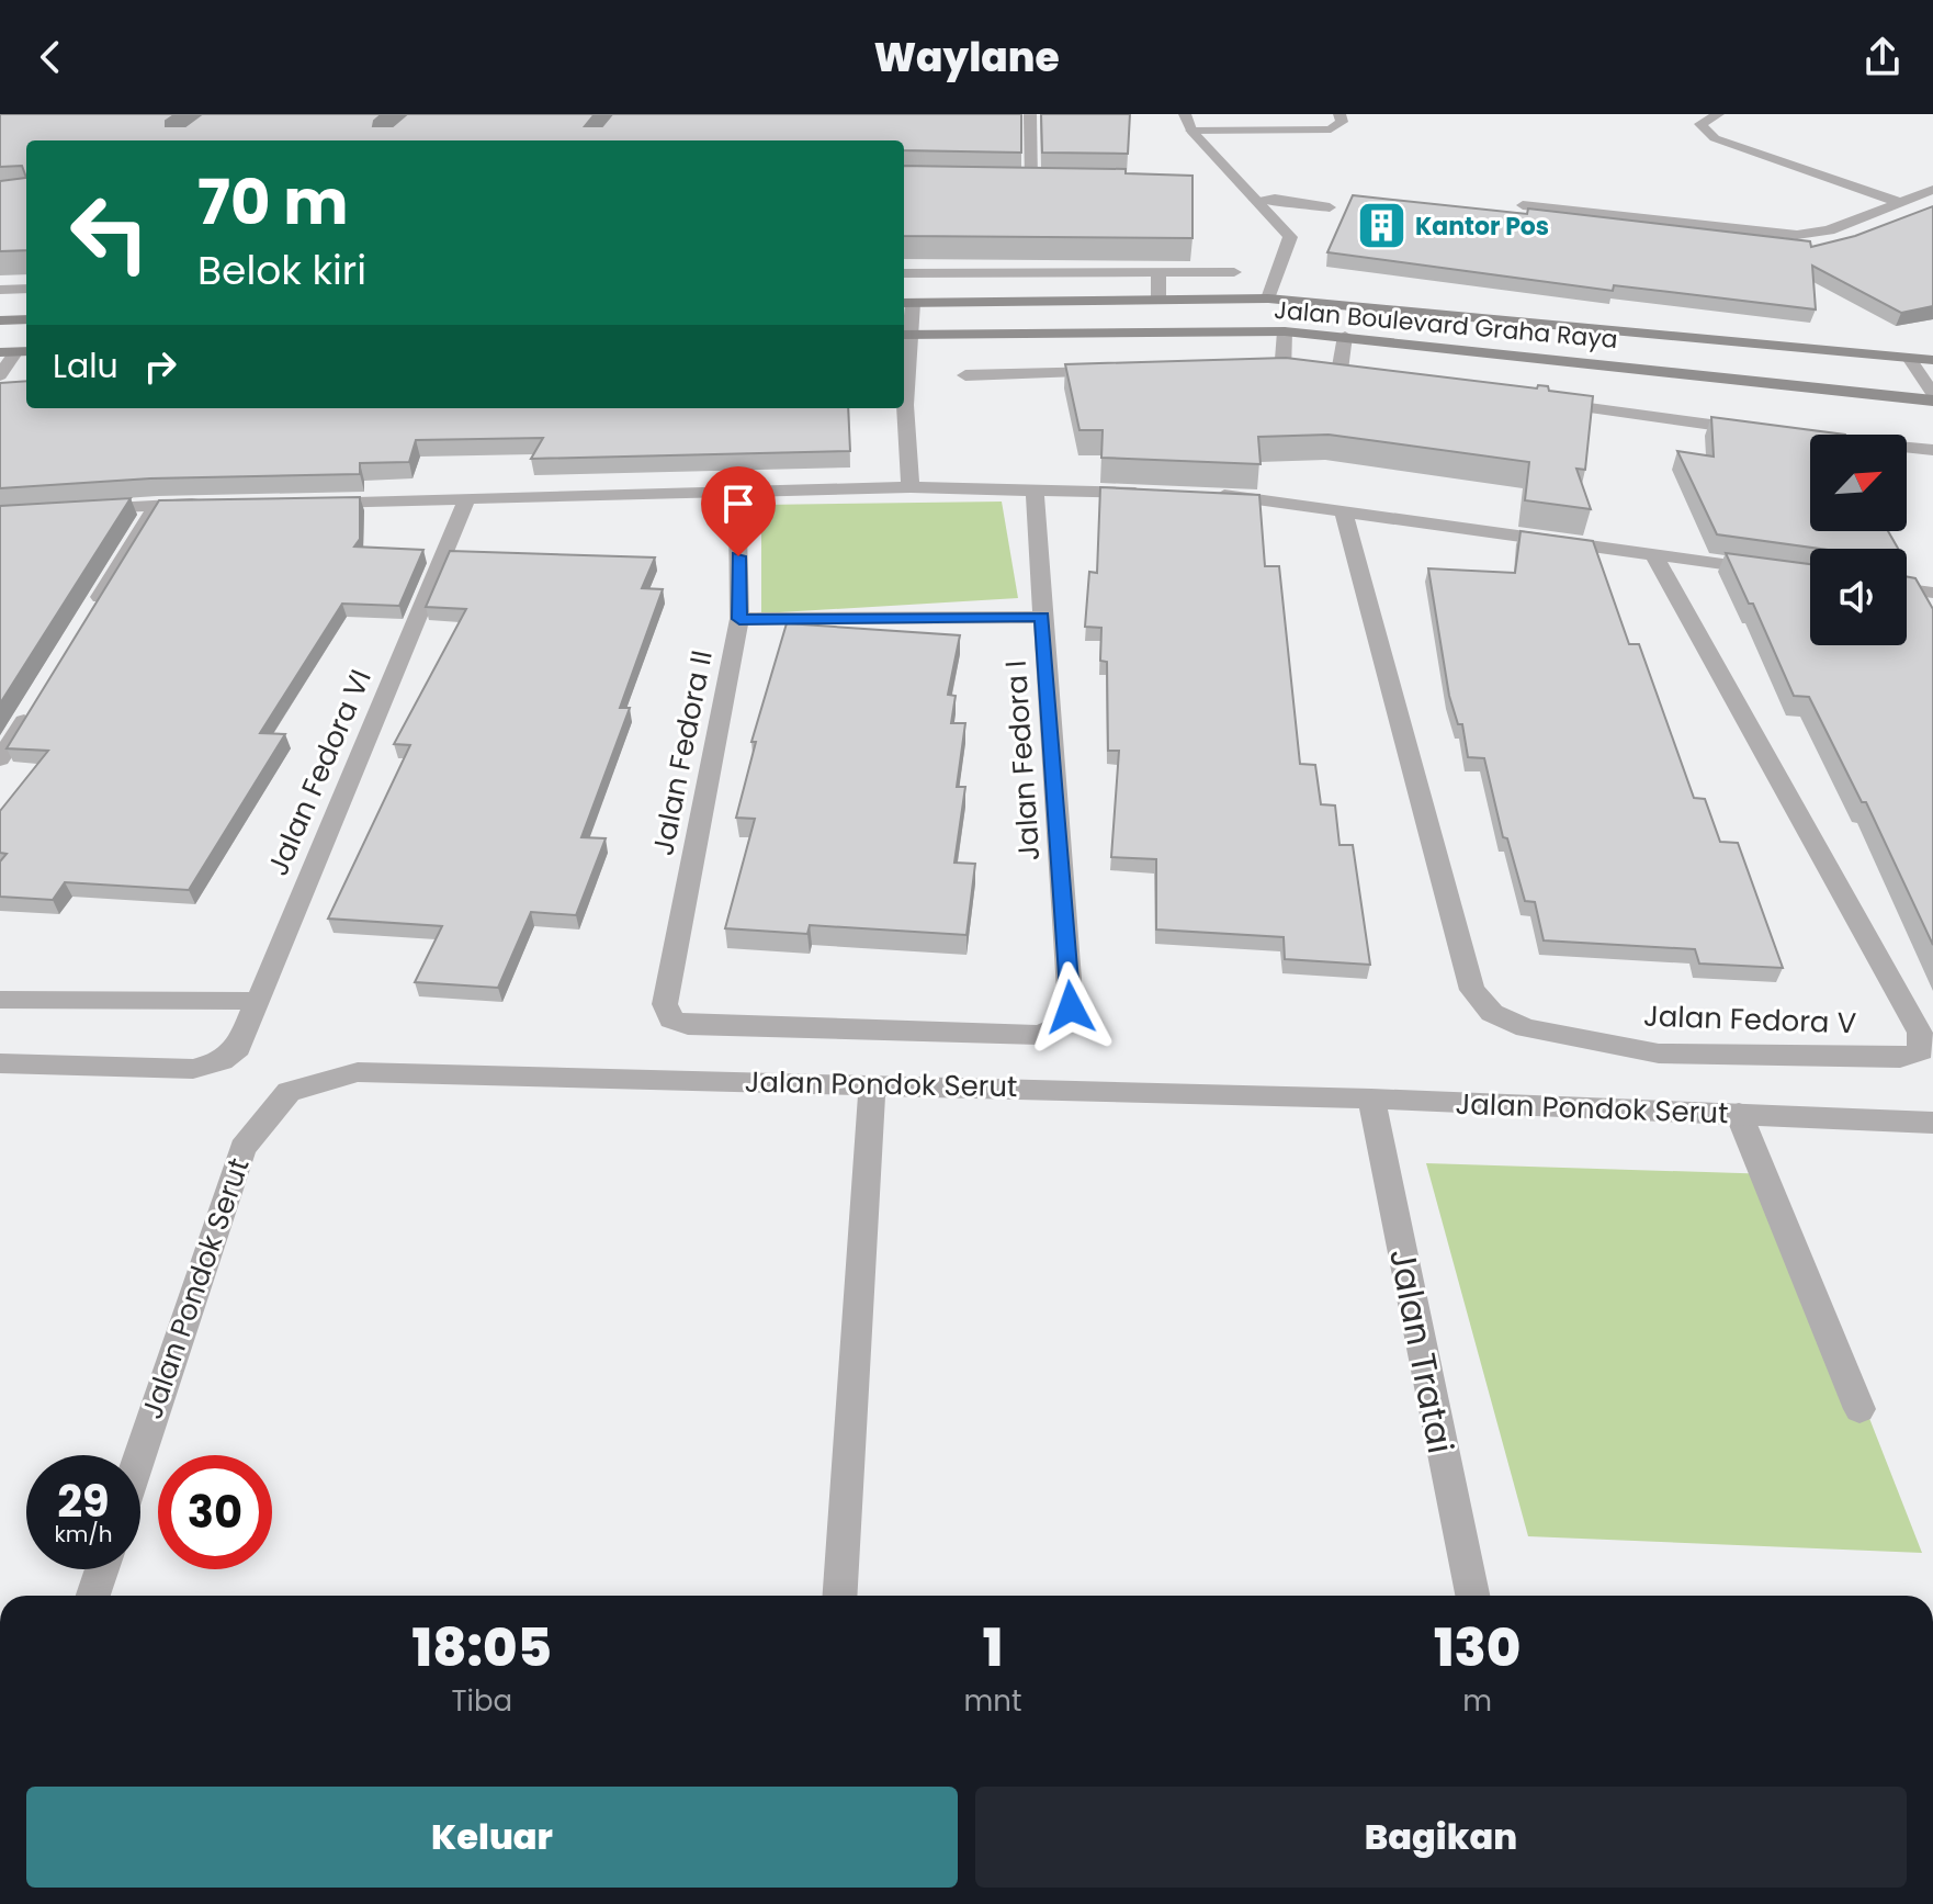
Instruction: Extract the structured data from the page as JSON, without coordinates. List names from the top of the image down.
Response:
{
  "streets": {
    "main road": ["Jalan Boulevard Graha Raya"],
    "street": [
      "Jalan Fedora II",
      "Jalan Fedora I",
      "Jalan Fedora VI",
      "Jalan Fedora V",
      "Jalan Pondok Serut",
      "Jalan Tratai"
    ]
  },
  "crossings": [
    ["Jalan Fedora II", "Jalan Fedora I"],
    ["Jalan Pondok Serut", "Jalan Tratai"]
  ],
  "places": {
    "building": ["Kantor Pos"]
  },
  "north": "top right",
  "page": {
    "header": "Waylane",
    "turn": ["70 m", "Belok kiri"],
    "then": "Lalu",
    "speed": "29 km/h",
    "limit": "30",
    "eta": [
      "18:05",
      "Tiba",
      "1",
      "mnt",
      "130",
      "m"
    ],
    "buttons": ["Keluar", "Bagikan"]
  }
}
